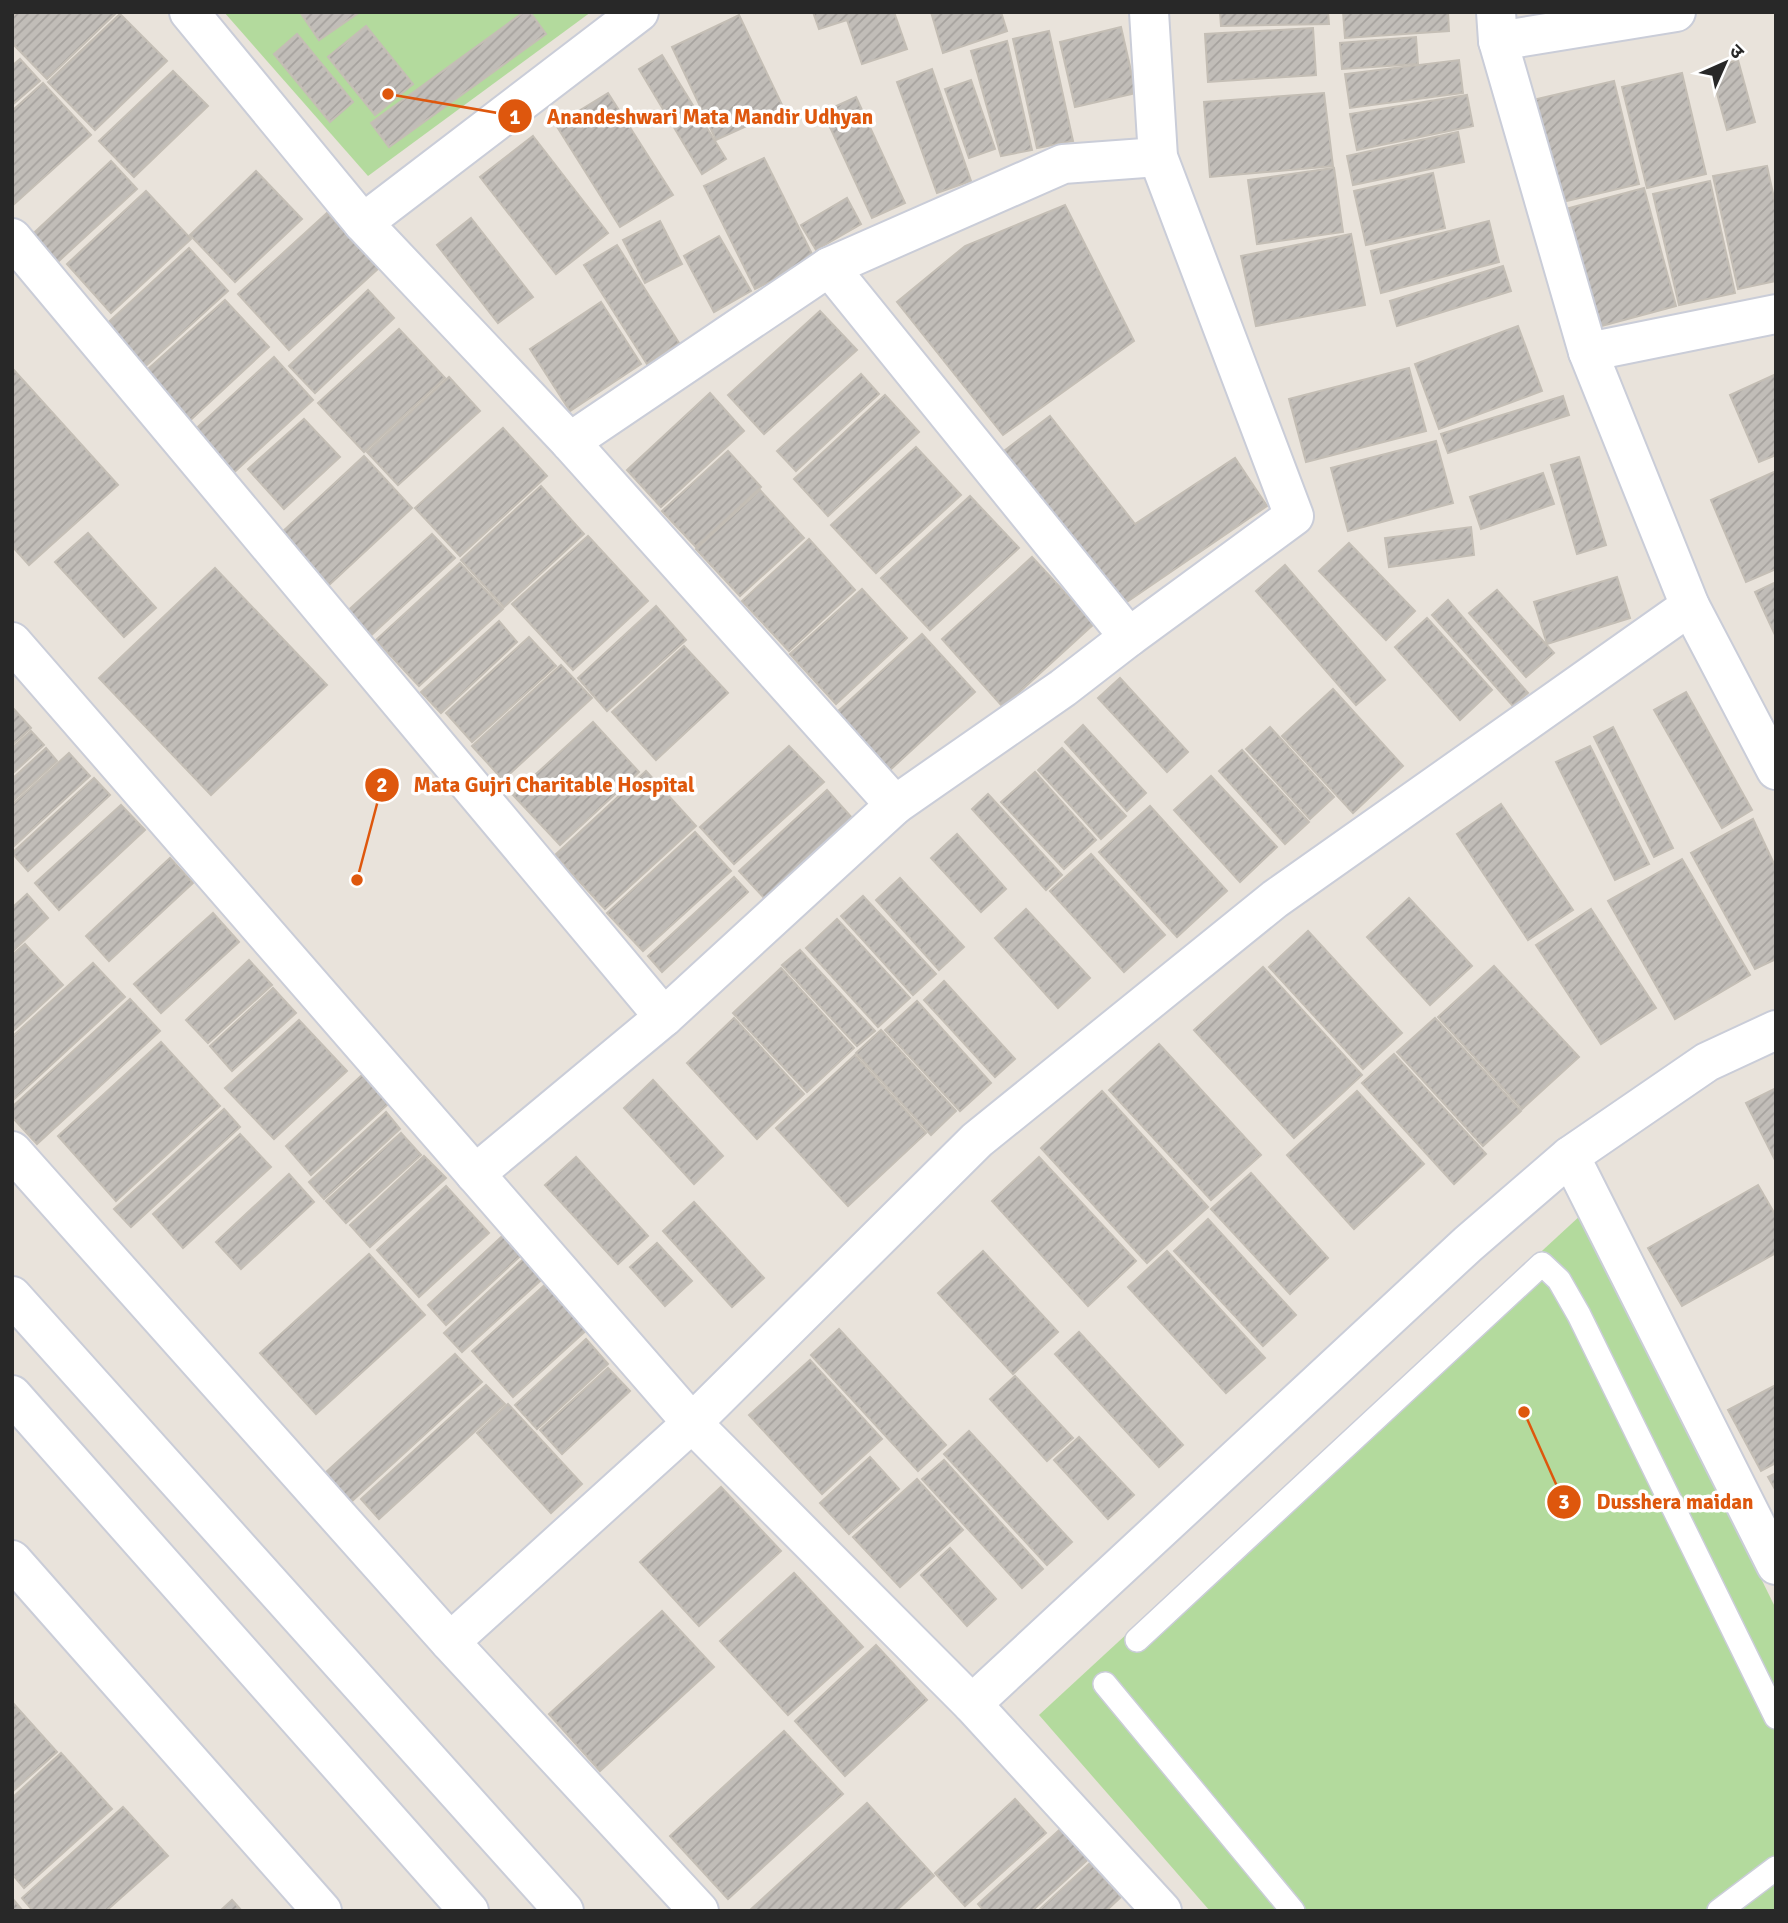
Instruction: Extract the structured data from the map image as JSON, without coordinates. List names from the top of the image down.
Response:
{
  "places": ["Anandeshwari Mata Mandir Udhyan", "Mata Gujri Charitable Hospital", "Dusshera maidan"],
  "north": "top right"
}
